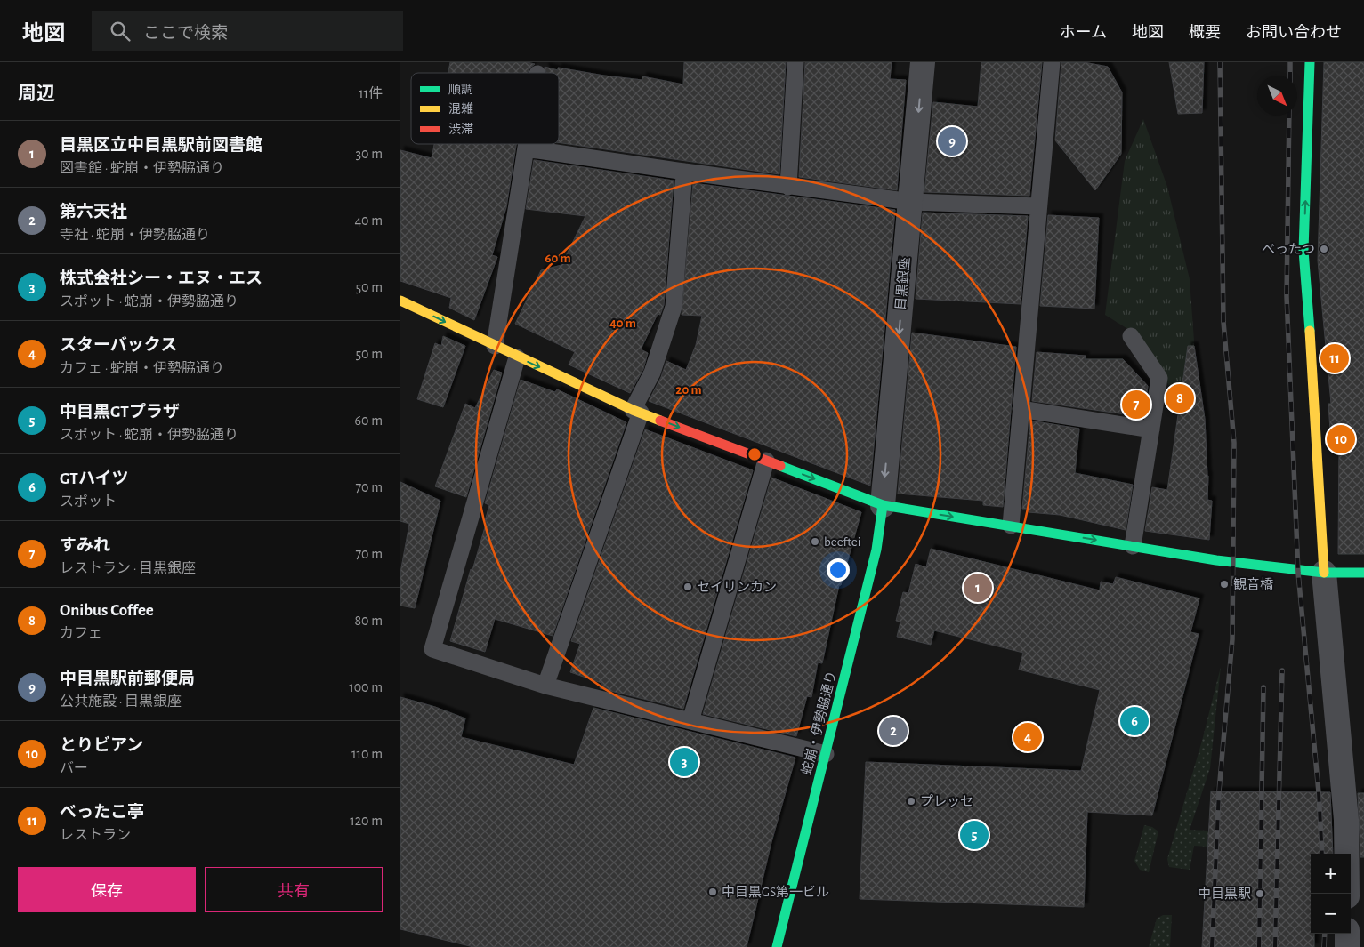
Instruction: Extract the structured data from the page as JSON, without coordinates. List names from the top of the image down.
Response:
{
  "streets": {
    "street": ["目黒銀座", "蛇崩・伊勢脇通り"]
  },
  "crossings": [
    ["目黒銀座", "蛇崩・伊勢脇通り"]
  ],
  "one_way": ["目黒銀座"],
  "places": [
    "べったつ",
    "beeftei",
    "観音橋",
    "セイリンカン",
    "プレッセ",
    "中目黒GS第一ビル",
    "中目黒駅"
  ],
  "legend": ["順調", "混雑", "渋滞"],
  "north": "bottom right",
  "page": {
    "header": "地図",
    "search": "ここで検索",
    "nav": [
      "ホーム",
      "地図",
      "概要",
      "お問い合わせ"
    ],
    "heading": ["周辺", "11件"],
    "list": [
      {
        "mark": "1",
        "name": "目黒区立中目黒駅前図書館",
        "note": "図書館 · 蛇崩・伊勢脇通り",
        "value": "30 m"
      },
      {
        "mark": "2",
        "name": "第六天社",
        "note": "寺社 · 蛇崩・伊勢脇通り",
        "value": "40 m"
      },
      {
        "mark": "3",
        "name": "株式会社シー・エヌ・エス",
        "note": "スポット · 蛇崩・伊勢脇通り",
        "value": "50 m"
      },
      {
        "mark": "4",
        "name": "スターバックス",
        "note": "カフェ · 蛇崩・伊勢脇通り",
        "value": "50 m"
      },
      {
        "mark": "5",
        "name": "中目黒GTプラザ",
        "note": "スポット · 蛇崩・伊勢脇通り",
        "value": "60 m"
      },
      {
        "mark": "6",
        "name": "GTハイツ",
        "note": "スポット",
        "value": "70 m"
      },
      {
        "mark": "7",
        "name": "すみれ",
        "note": "レストラン · 目黒銀座",
        "value": "70 m"
      },
      {
        "mark": "8",
        "name": "Onibus Coffee",
        "note": "カフェ",
        "value": "80 m"
      },
      {
        "mark": "9",
        "name": "中目黒駅前郵便局",
        "note": "公共施設 · 目黒銀座",
        "value": "100 m"
      },
      {
        "mark": "10",
        "name": "とりビアン",
        "note": "バー",
        "value": "110 m"
      },
      {
        "mark": "11",
        "name": "べったこ亭",
        "note": "レストラン",
        "value": "120 m"
      }
    ],
    "pins": [
      "9",
      "11",
      "8",
      "7",
      "10",
      "1",
      "6",
      "2",
      "4",
      "3",
      "5"
    ],
    "buttons": ["保存", "共有"],
    "map_buttons": ["+", "−"]
  },
  "rings": ["60 m", "40 m", "20 m"]
}
